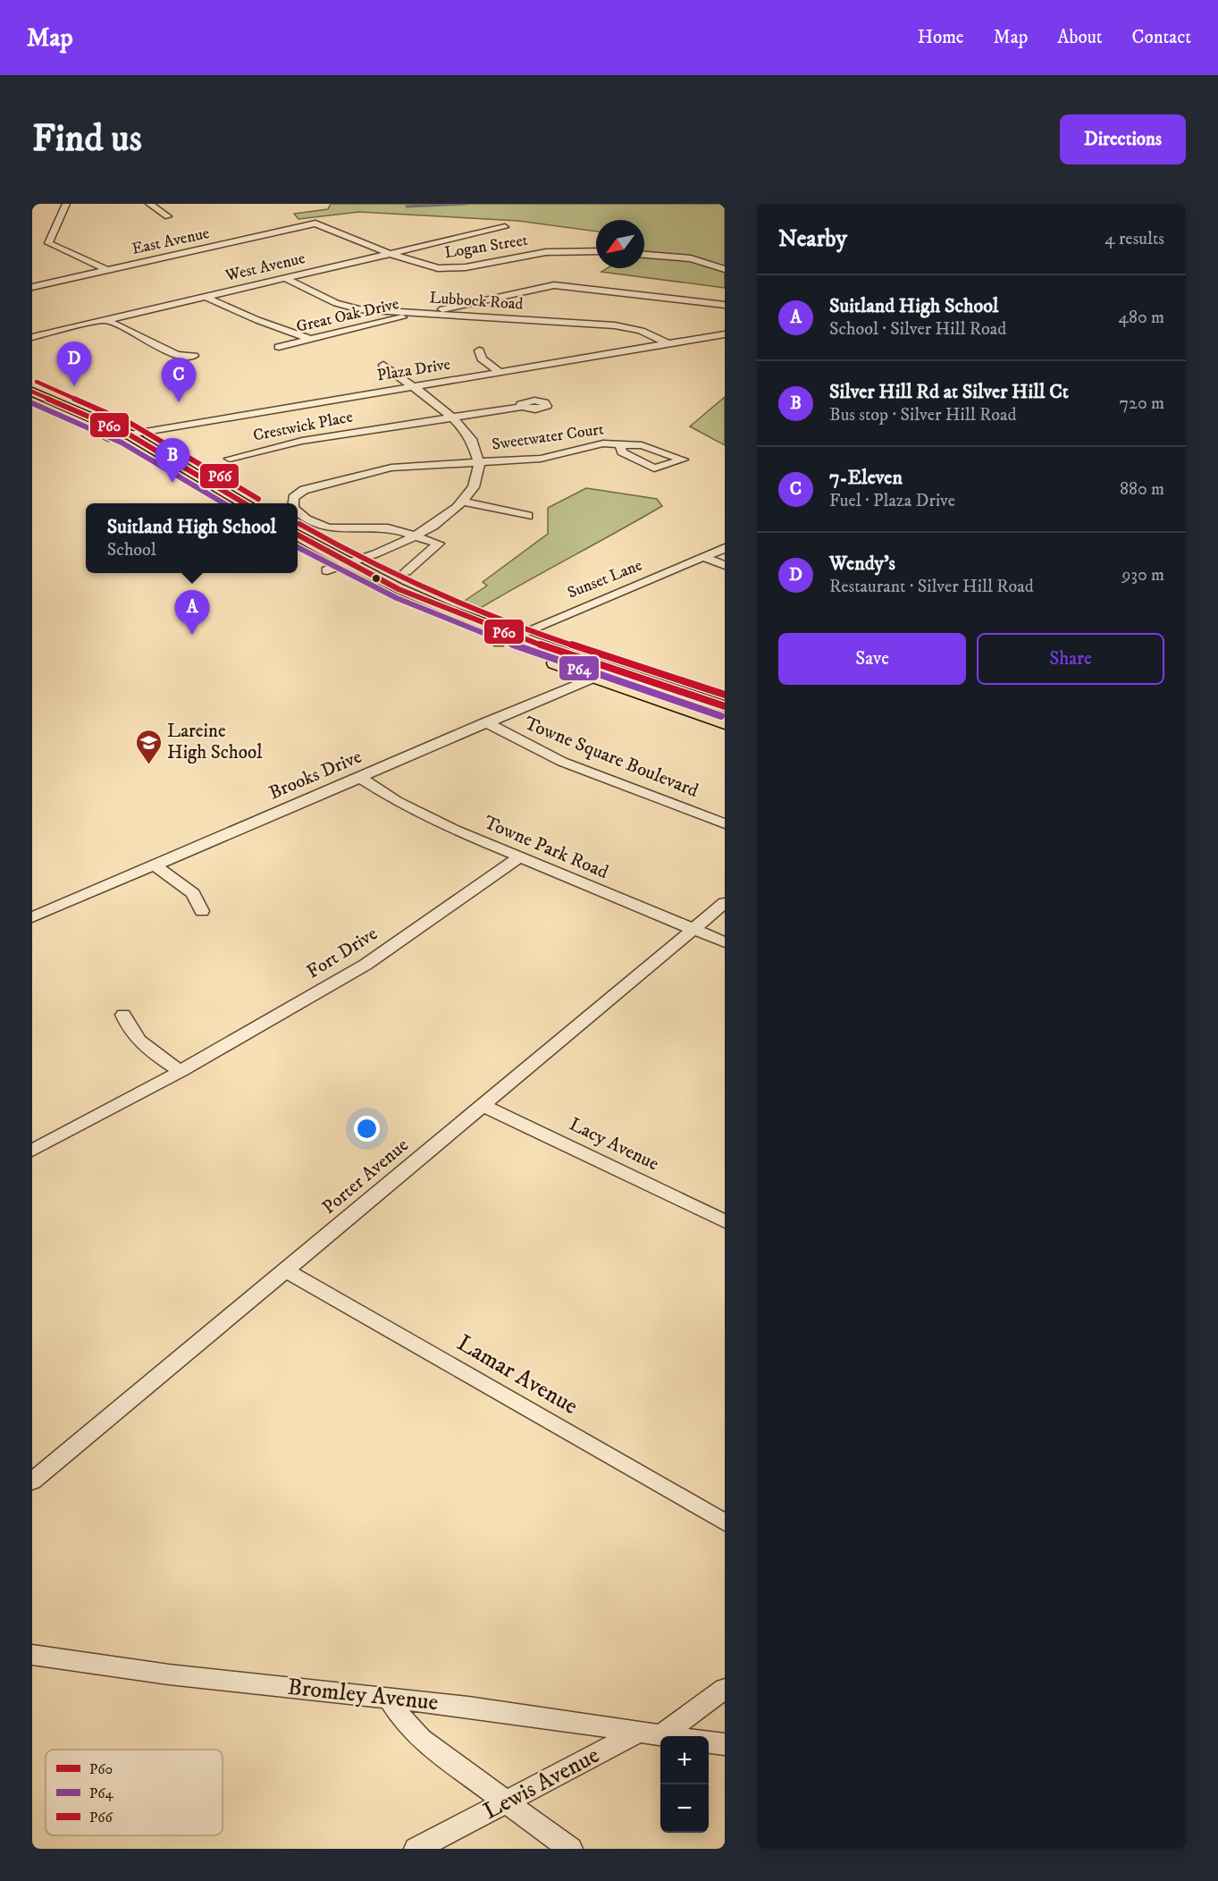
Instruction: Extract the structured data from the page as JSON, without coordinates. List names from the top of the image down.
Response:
{
  "streets": {
    "street": [
      "East Avenue",
      "Logan Street",
      "West Avenue",
      "Lubbock Road",
      "Great Oak Drive",
      "Plaza Drive",
      "Crestwick Place",
      "Sweetwater Court",
      "Sunset Lane",
      "Towne Square Boulevard",
      "Brooks Drive",
      "Towne Park Road",
      "Fort Drive",
      "Lacy Avenue",
      "Porter Avenue",
      "Lamar Avenue",
      "Bromley Avenue",
      "Lewis Avenue"
    ]
  },
  "crossings": [
    ["East Avenue", "Logan Street"],
    ["Logan Street", "West Avenue"],
    ["West Avenue", "Lubbock Road"],
    ["Lubbock Road", "Great Oak Drive"],
    ["Lubbock Road", "Plaza Drive"],
    ["Towne Square Boulevard", "Brooks Drive"],
    ["Brooks Drive", "Towne Park Road"],
    ["Towne Park Road", "Fort Drive"],
    ["Towne Park Road", "Porter Avenue"],
    ["Lacy Avenue", "Porter Avenue"],
    ["Porter Avenue", "Lamar Avenue"],
    ["Bromley Avenue", "Lewis Avenue"]
  ],
  "places": {
    "school or university": ["Lareine High School"]
  },
  "lines": ["transit line P66", "transit line P60", "transit line P64"],
  "legend": ["P60", "P64", "P66"],
  "north": "bottom left",
  "page": {
    "header": "Map",
    "nav": [
      "Home",
      "Map",
      "About",
      "Contact"
    ],
    "buttons": [
      "Directions",
      ["Save", "Share"]
    ],
    "title": "Find us",
    "heading": ["Nearby", "4 results"],
    "list": [
      {
        "mark": "A",
        "name": "Suitland High School",
        "note": "School · Silver Hill Road",
        "value": "480 m"
      },
      {
        "mark": "B",
        "name": "Silver Hill Rd at Silver Hill Ct",
        "note": "Bus stop · Silver Hill Road",
        "value": "720 m"
      },
      {
        "mark": "C",
        "name": "7-Eleven",
        "note": "Fuel · Plaza Drive",
        "value": "880 m"
      },
      {
        "mark": "D",
        "name": "Wendy's",
        "note": "Restaurant · Silver Hill Road",
        "value": "930 m"
      }
    ],
    "pins": [
      "D",
      "C",
      "B",
      "A"
    ],
    "popup": ["Suitland High School", "School"],
    "map_buttons": ["+", "−"]
  }
}
